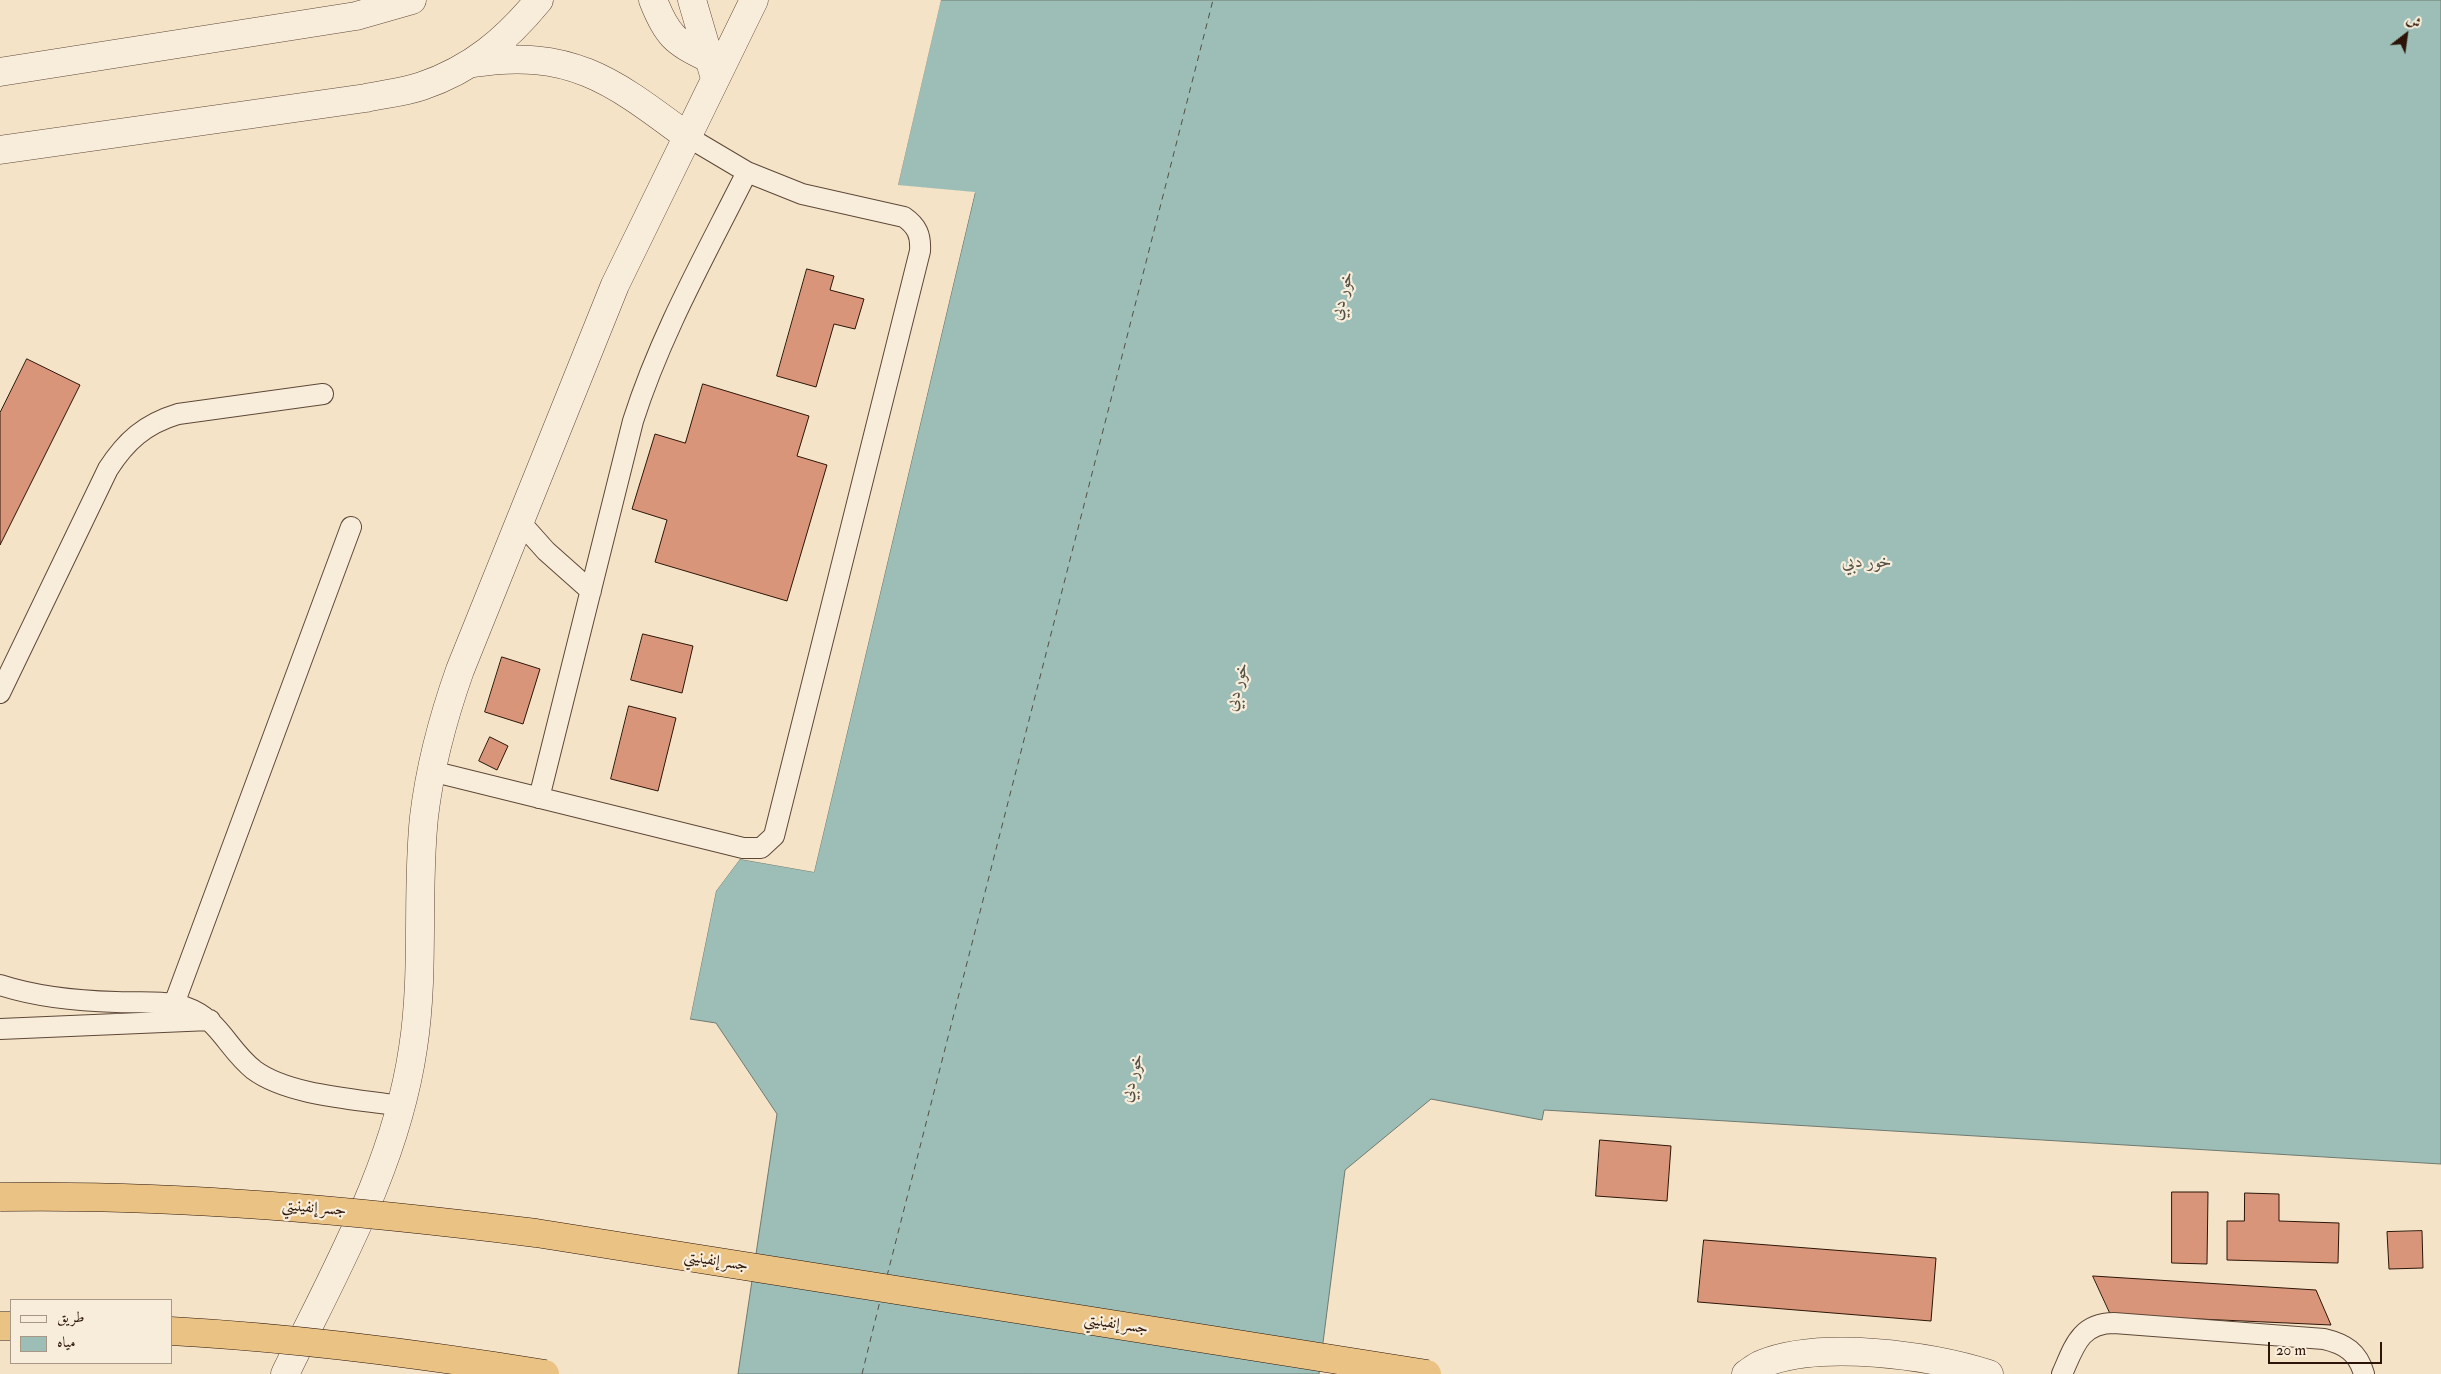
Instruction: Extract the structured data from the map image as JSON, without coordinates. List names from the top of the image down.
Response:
{
  "streets": {
    "highway": ["جسر إنفينيتي"]
  },
  "water": ["خور دبي"],
  "legend": ["طريق", "مياه"],
  "scale_bar": "20 m",
  "north": "top right"
}
